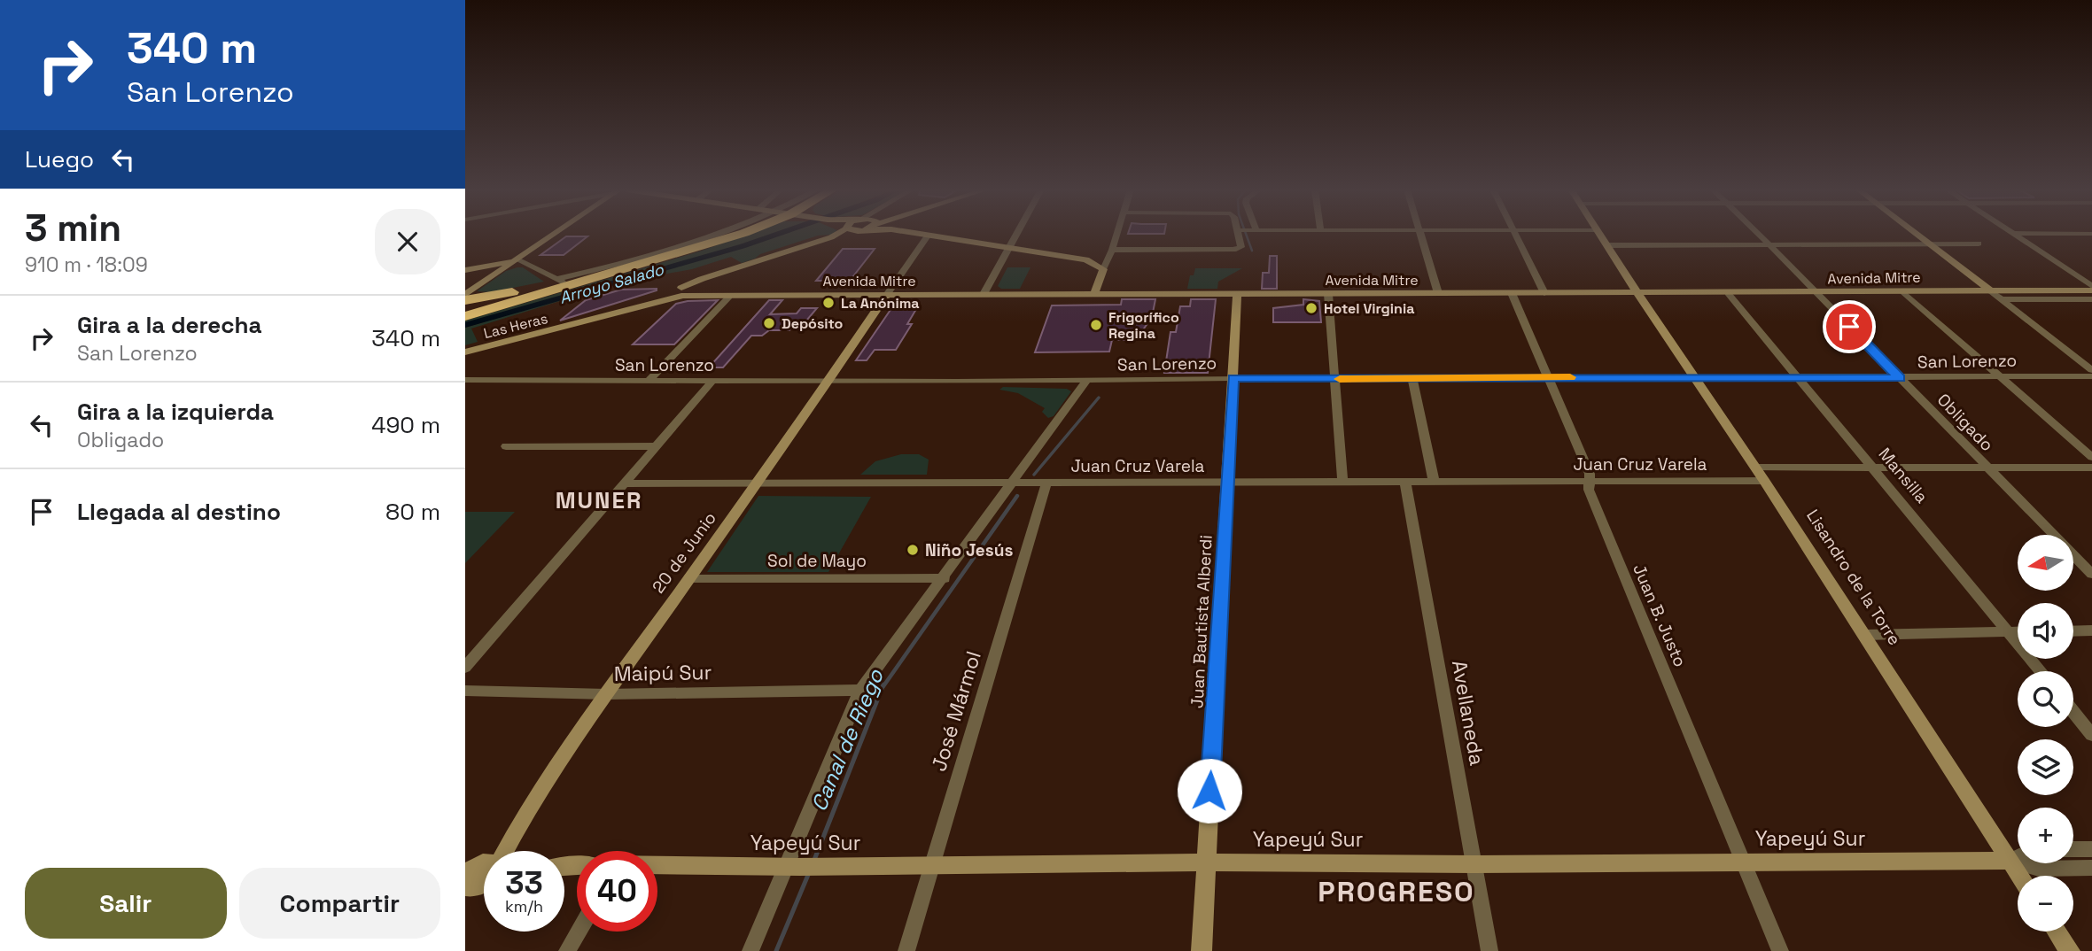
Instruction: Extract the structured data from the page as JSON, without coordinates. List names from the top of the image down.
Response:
{
  "streets": {
    "street": [
      "Avenida Mitre",
      "Las Heras",
      "San Lorenzo",
      "Obligado",
      "Juan Cruz Varela",
      "Mansilla",
      "20 de Junio",
      "Sol de Mayo",
      "Lisandro de la Torre",
      "Juan B. Justo",
      "Juan Bautista Alberdi",
      "Maipú Sur",
      "José Mármol",
      "Avellaneda",
      "Yapeyú Sur"
    ]
  },
  "crossings": [
    ["Avenida Mitre", "Las Heras"],
    ["Avenida Mitre", "Obligado"],
    ["Avenida Mitre", "Mansilla"],
    ["Avenida Mitre", "20 de Junio"],
    ["Avenida Mitre", "Lisandro de la Torre"],
    ["Avenida Mitre", "Juan B. Justo"],
    ["Avenida Mitre", "Juan Bautista Alberdi"],
    ["San Lorenzo", "Obligado"],
    ["San Lorenzo", "Mansilla"],
    ["San Lorenzo", "20 de Junio"],
    ["San Lorenzo", "Lisandro de la Torre"],
    ["San Lorenzo", "Juan B. Justo"],
    ["San Lorenzo", "Juan Bautista Alberdi"],
    ["Obligado", "Juan Cruz Varela"],
    ["Juan Cruz Varela", "Mansilla"],
    ["Juan Cruz Varela", "20 de Junio"],
    ["Juan Cruz Varela", "Lisandro de la Torre"],
    ["Juan Cruz Varela", "Juan B. Justo"],
    ["Juan Cruz Varela", "Juan Bautista Alberdi"],
    ["Juan Cruz Varela", "José Mármol"],
    ["Juan Cruz Varela", "Avellaneda"],
    ["20 de Junio", "Sol de Mayo"],
    ["20 de Junio", "Maipú Sur"],
    ["Lisandro de la Torre", "Yapeyú Sur"],
    ["Juan B. Justo", "Yapeyú Sur"],
    ["Juan Bautista Alberdi", "Yapeyú Sur"],
    ["José Mármol", "Yapeyú Sur"],
    ["Avellaneda", "Yapeyú Sur"]
  ],
  "districts": ["MUNER", "PROGRESO"],
  "water": ["Arroyo Salado", "Canal de Riego"],
  "places": [
    "La Anónima",
    "Hotel Virginia",
    "Depósito",
    "Frigorífico Regina",
    "Niño Jesús"
  ],
  "north": "left",
  "page": {
    "turn": ["340 m", "San Lorenzo"],
    "then": "Luego",
    "heading": ["3 min", "910 m · 18:09"],
    "list": [
      {
        "name": "Gira a la derecha",
        "note": "San Lorenzo",
        "value": "340 m"
      },
      {
        "name": "Gira a la izquierda",
        "note": "Obligado",
        "value": "490 m"
      },
      {
        "name": "Llegada al destino",
        "value": "80 m"
      }
    ],
    "map_buttons": ["+", "−"],
    "speed": "33 km/h",
    "limit": "40",
    "buttons": ["Salir", "Compartir"]
  }
}
